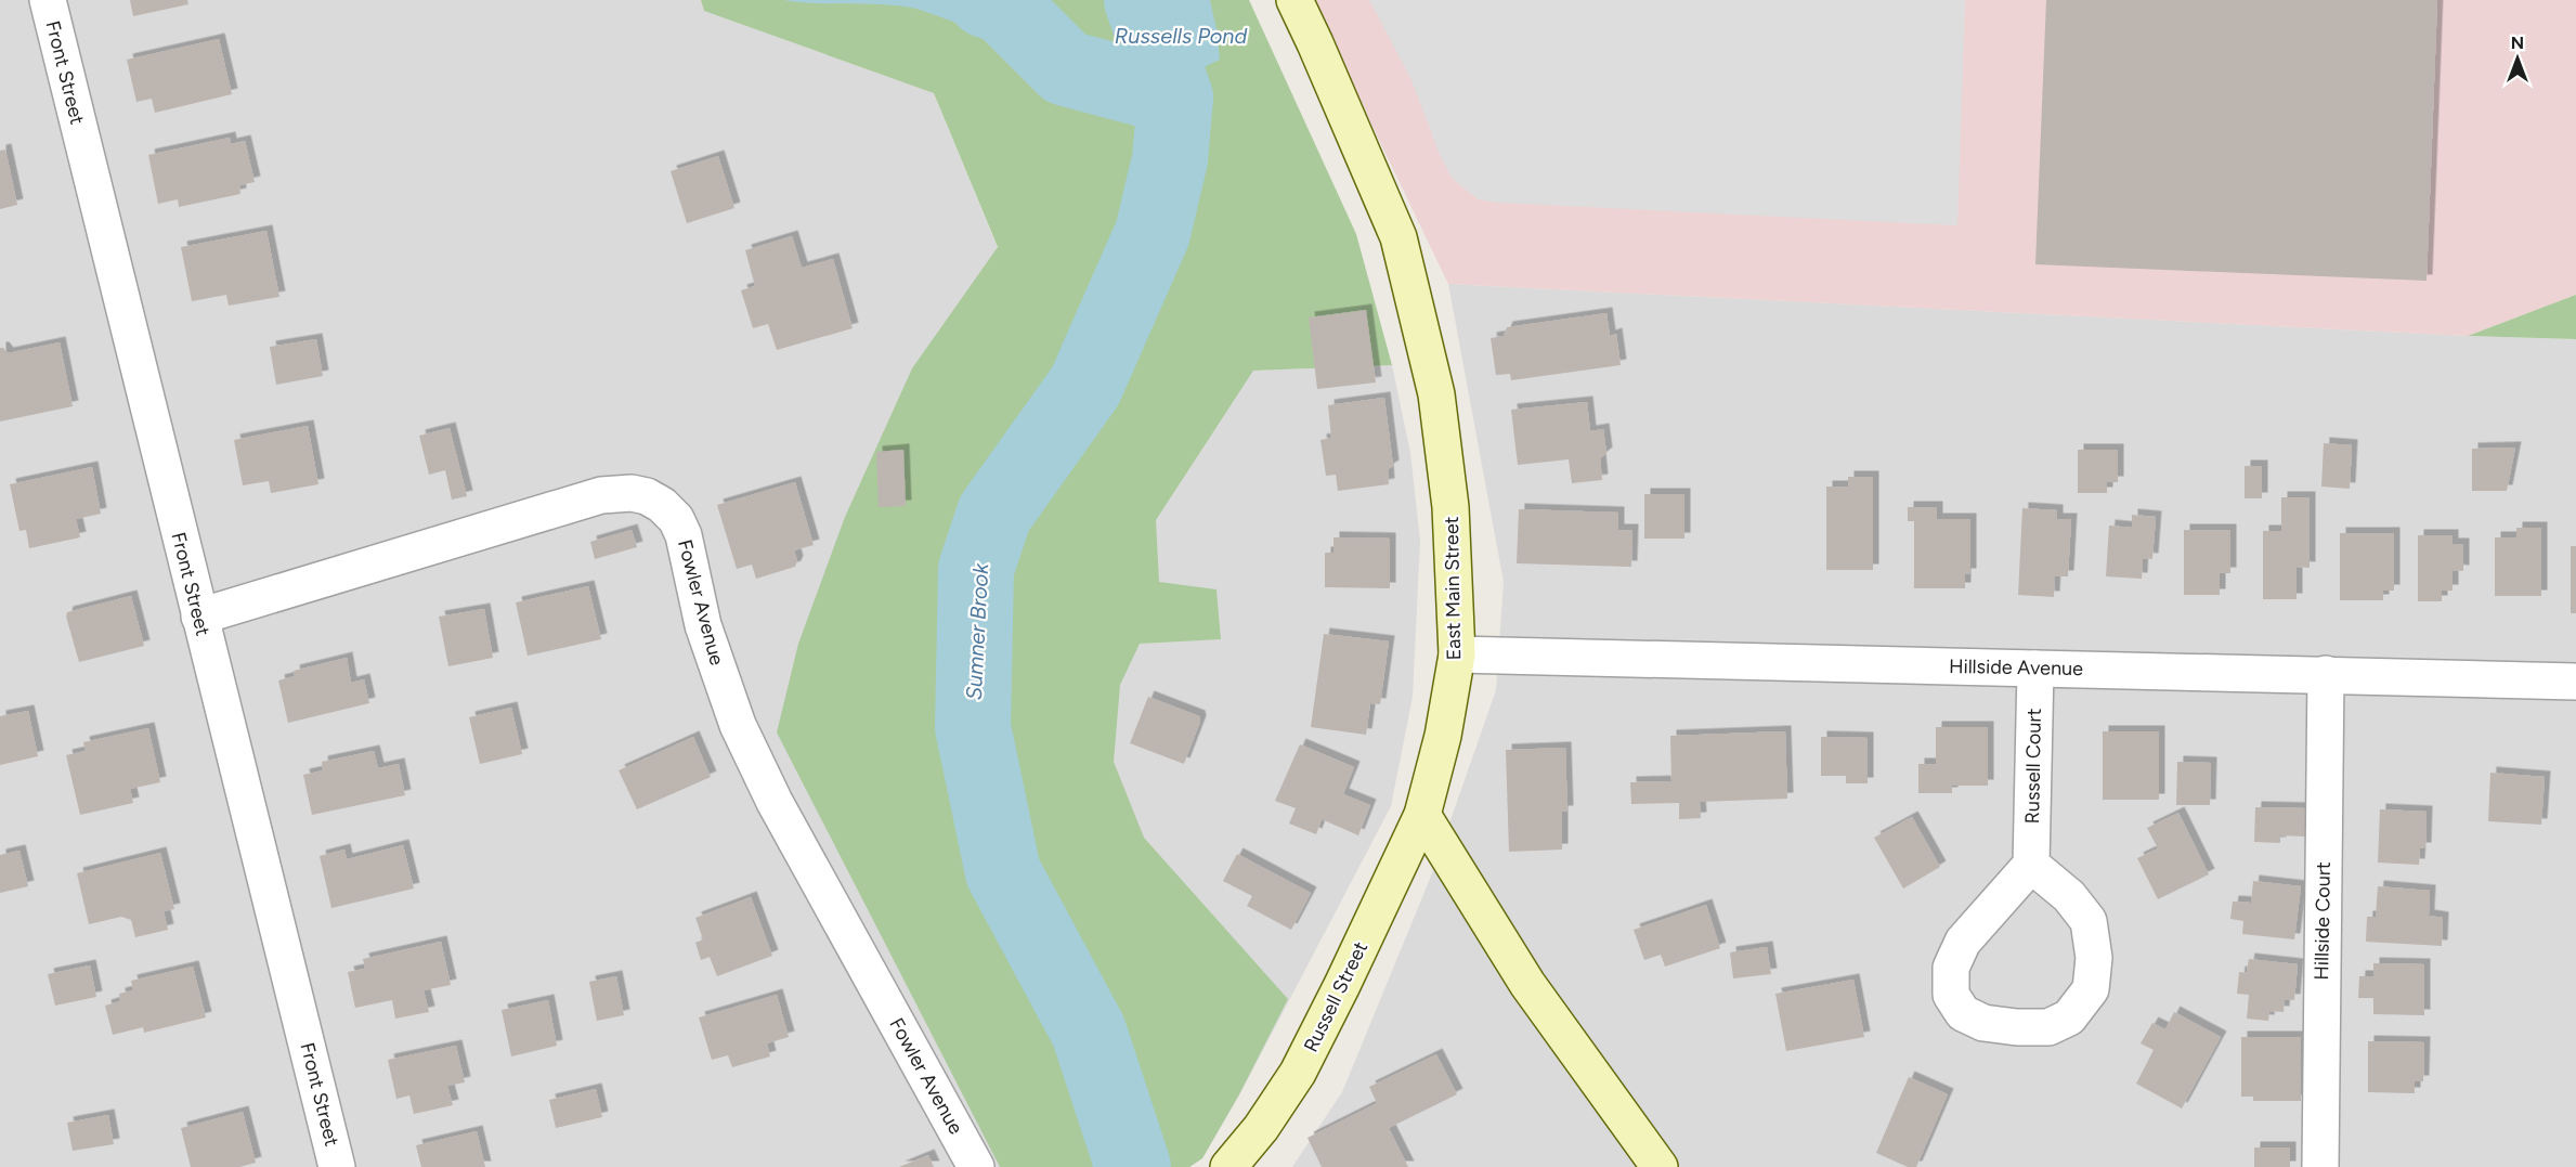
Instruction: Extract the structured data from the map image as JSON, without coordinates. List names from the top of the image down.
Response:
{
  "streets": {
    "main road": ["East Main Street", "Russell Street"],
    "street": [
      "Front Street",
      "Fowler Avenue",
      "Hillside Avenue",
      "Russell Court",
      "Hillside Court"
    ]
  },
  "crossings": [
    ["Front Street", "Fowler Avenue"],
    ["East Main Street", "Hillside Avenue"],
    ["East Main Street", "Russell Street"],
    ["Hillside Avenue", "Russell Court"],
    ["Hillside Avenue", "Hillside Court"]
  ],
  "water": ["Russells Pond", "Sumner Brook"],
  "north": "top"
}
